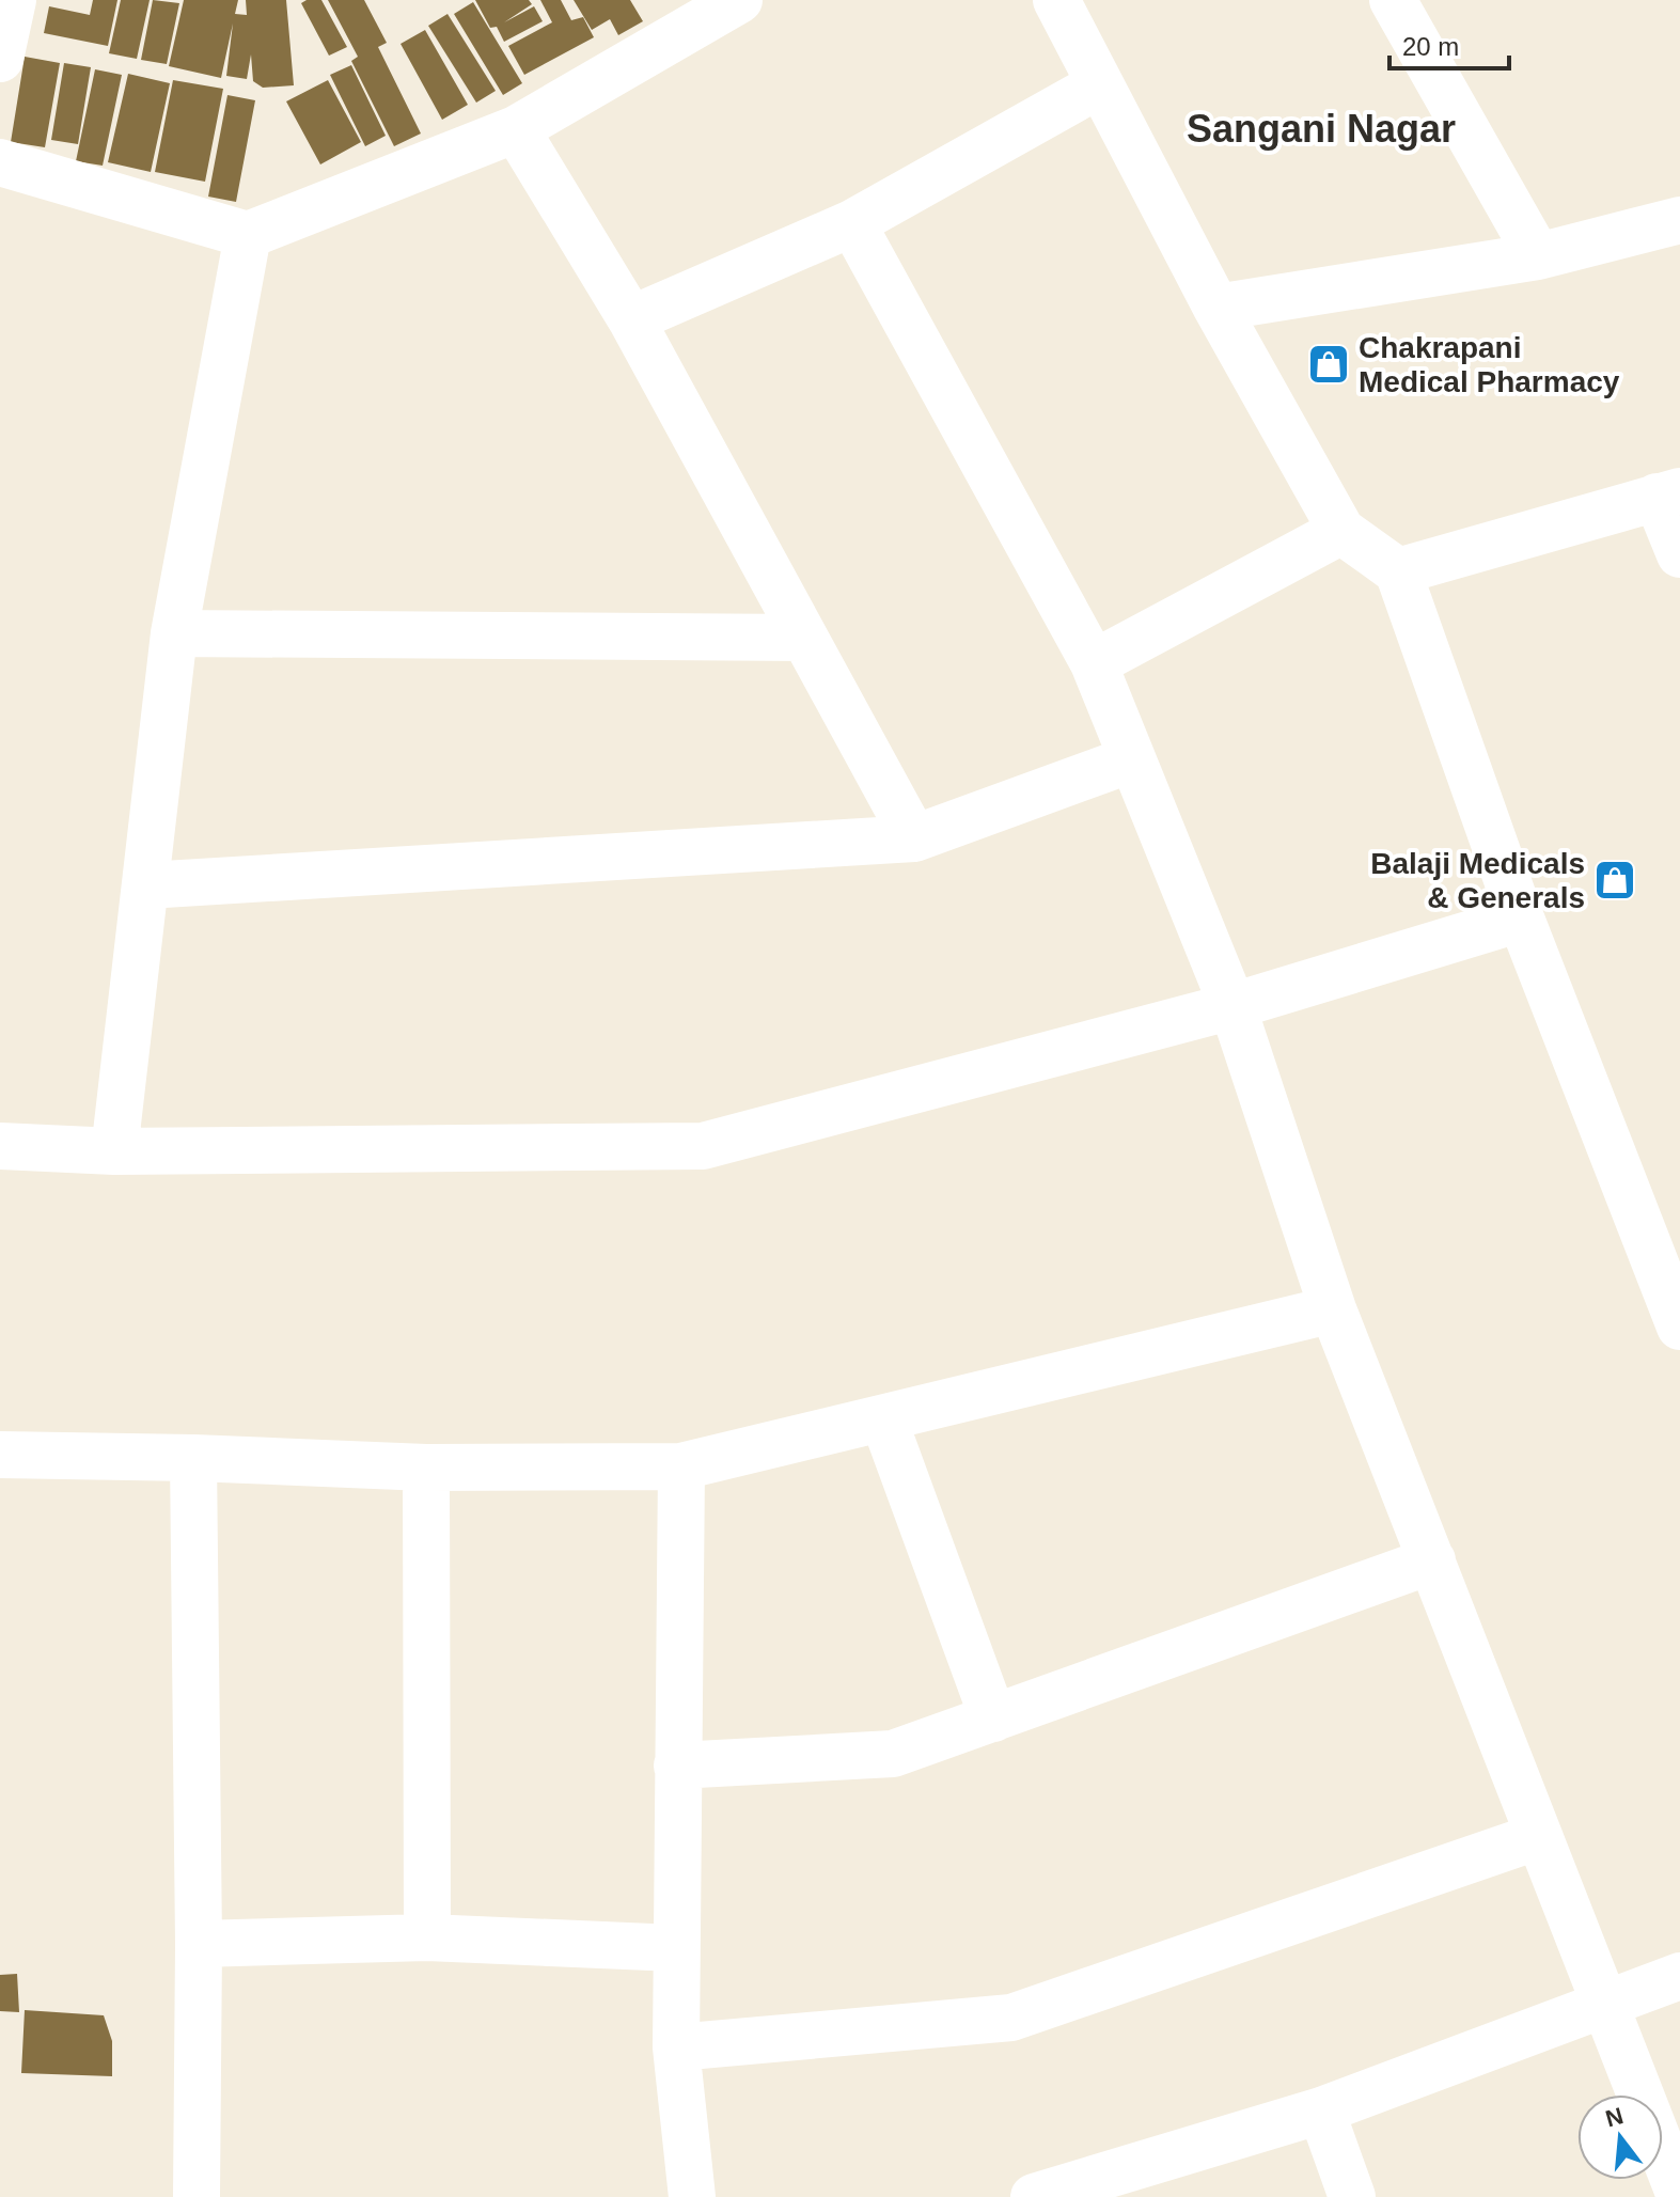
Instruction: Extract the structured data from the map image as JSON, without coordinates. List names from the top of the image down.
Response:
{
  "districts": ["Sangani Nagar"],
  "places": {
    "shop": ["Chakrapani Medical Pharmacy", "Balaji Medicals & Generals"]
  },
  "scale_bar": "20 m",
  "north": "top"
}
